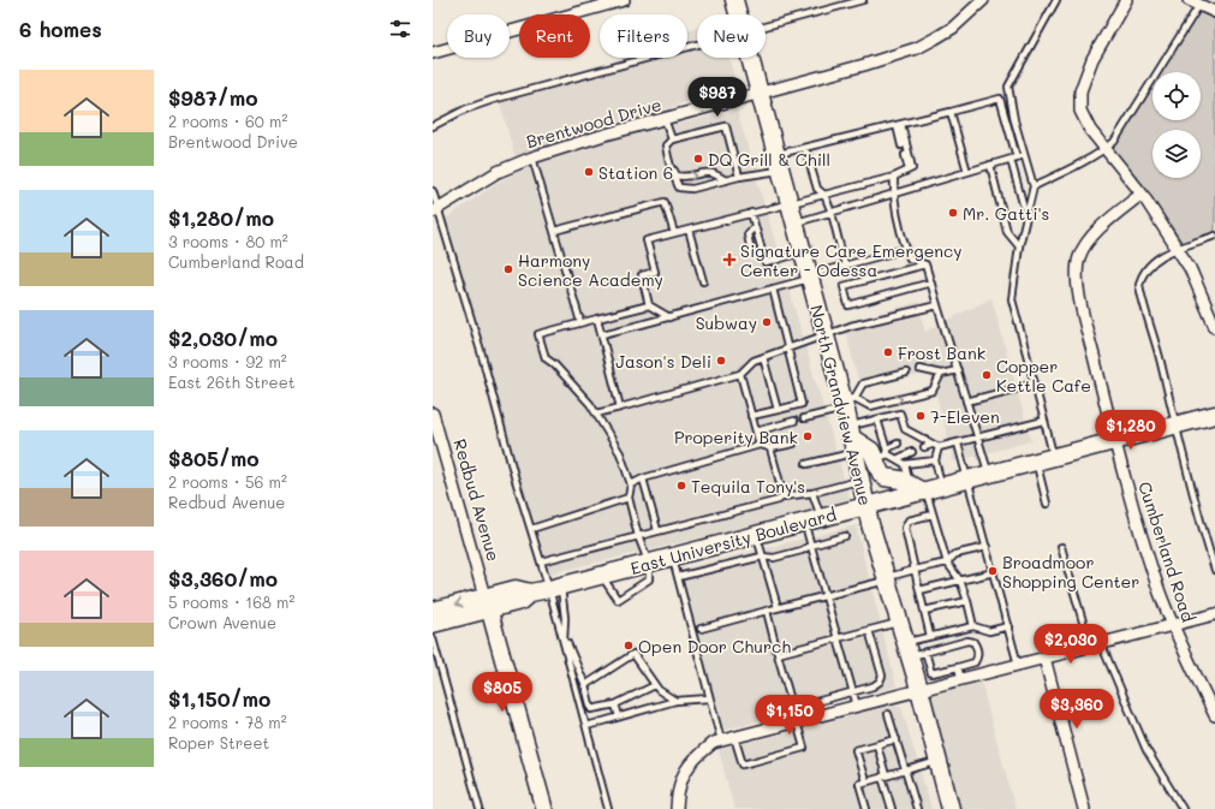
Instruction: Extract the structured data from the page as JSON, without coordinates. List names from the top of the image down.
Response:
{
  "streets": {
    "main road": ["North Grandview Avenue", "East University Boulevard"],
    "street": ["Brentwood Drive", "Redbud Avenue", "Cumberland Road"]
  },
  "crossings": [
    ["Brentwood Drive", "North Grandview Avenue"],
    ["North Grandview Avenue", "East University Boulevard"],
    ["Redbud Avenue", "East University Boulevard"],
    ["East University Boulevard", "Cumberland Road"]
  ],
  "places": {
    "other": [
      "DQ Grill & Chill",
      "Station 6",
      "Mr. Gatti's",
      "Harmony Science Academy",
      "Subway",
      "Frost Bank",
      "Jason's Deli",
      "Copper Kettle Cafe",
      "7-Eleven",
      "Properity Bank",
      "Tequila Tony's",
      "Broadmoor Shopping Center",
      "Open Door Church"
    ],
    "health": ["Signature Care Emergency Center - Odessa"]
  },
  "page": {
    "heading": "6 homes",
    "chip": [
      "Buy",
      "Rent",
      "Filters",
      "New"
    ],
    "list": [
      {
        "name": "$987/mo",
        "note": "2 rooms · 60 m² · Brentwood Drive"
      },
      {
        "name": "$1,280/mo",
        "note": "3 rooms · 80 m² · Cumberland Road"
      },
      {
        "name": "$2,030/mo",
        "note": "3 rooms · 92 m² · East 26th Street"
      },
      {
        "name": "$805/mo",
        "note": "2 rooms · 56 m² · Redbud Avenue"
      },
      {
        "name": "$3,360/mo",
        "note": "5 rooms · 168 m² · Crown Avenue"
      },
      {
        "name": "$1,150/mo",
        "note": "2 rooms · 78 m² · Roper Street"
      }
    ],
    "price": [
      "$987",
      "$1,280",
      "$2,030",
      "$805",
      "$3,360",
      "$1,150"
    ]
  }
}
